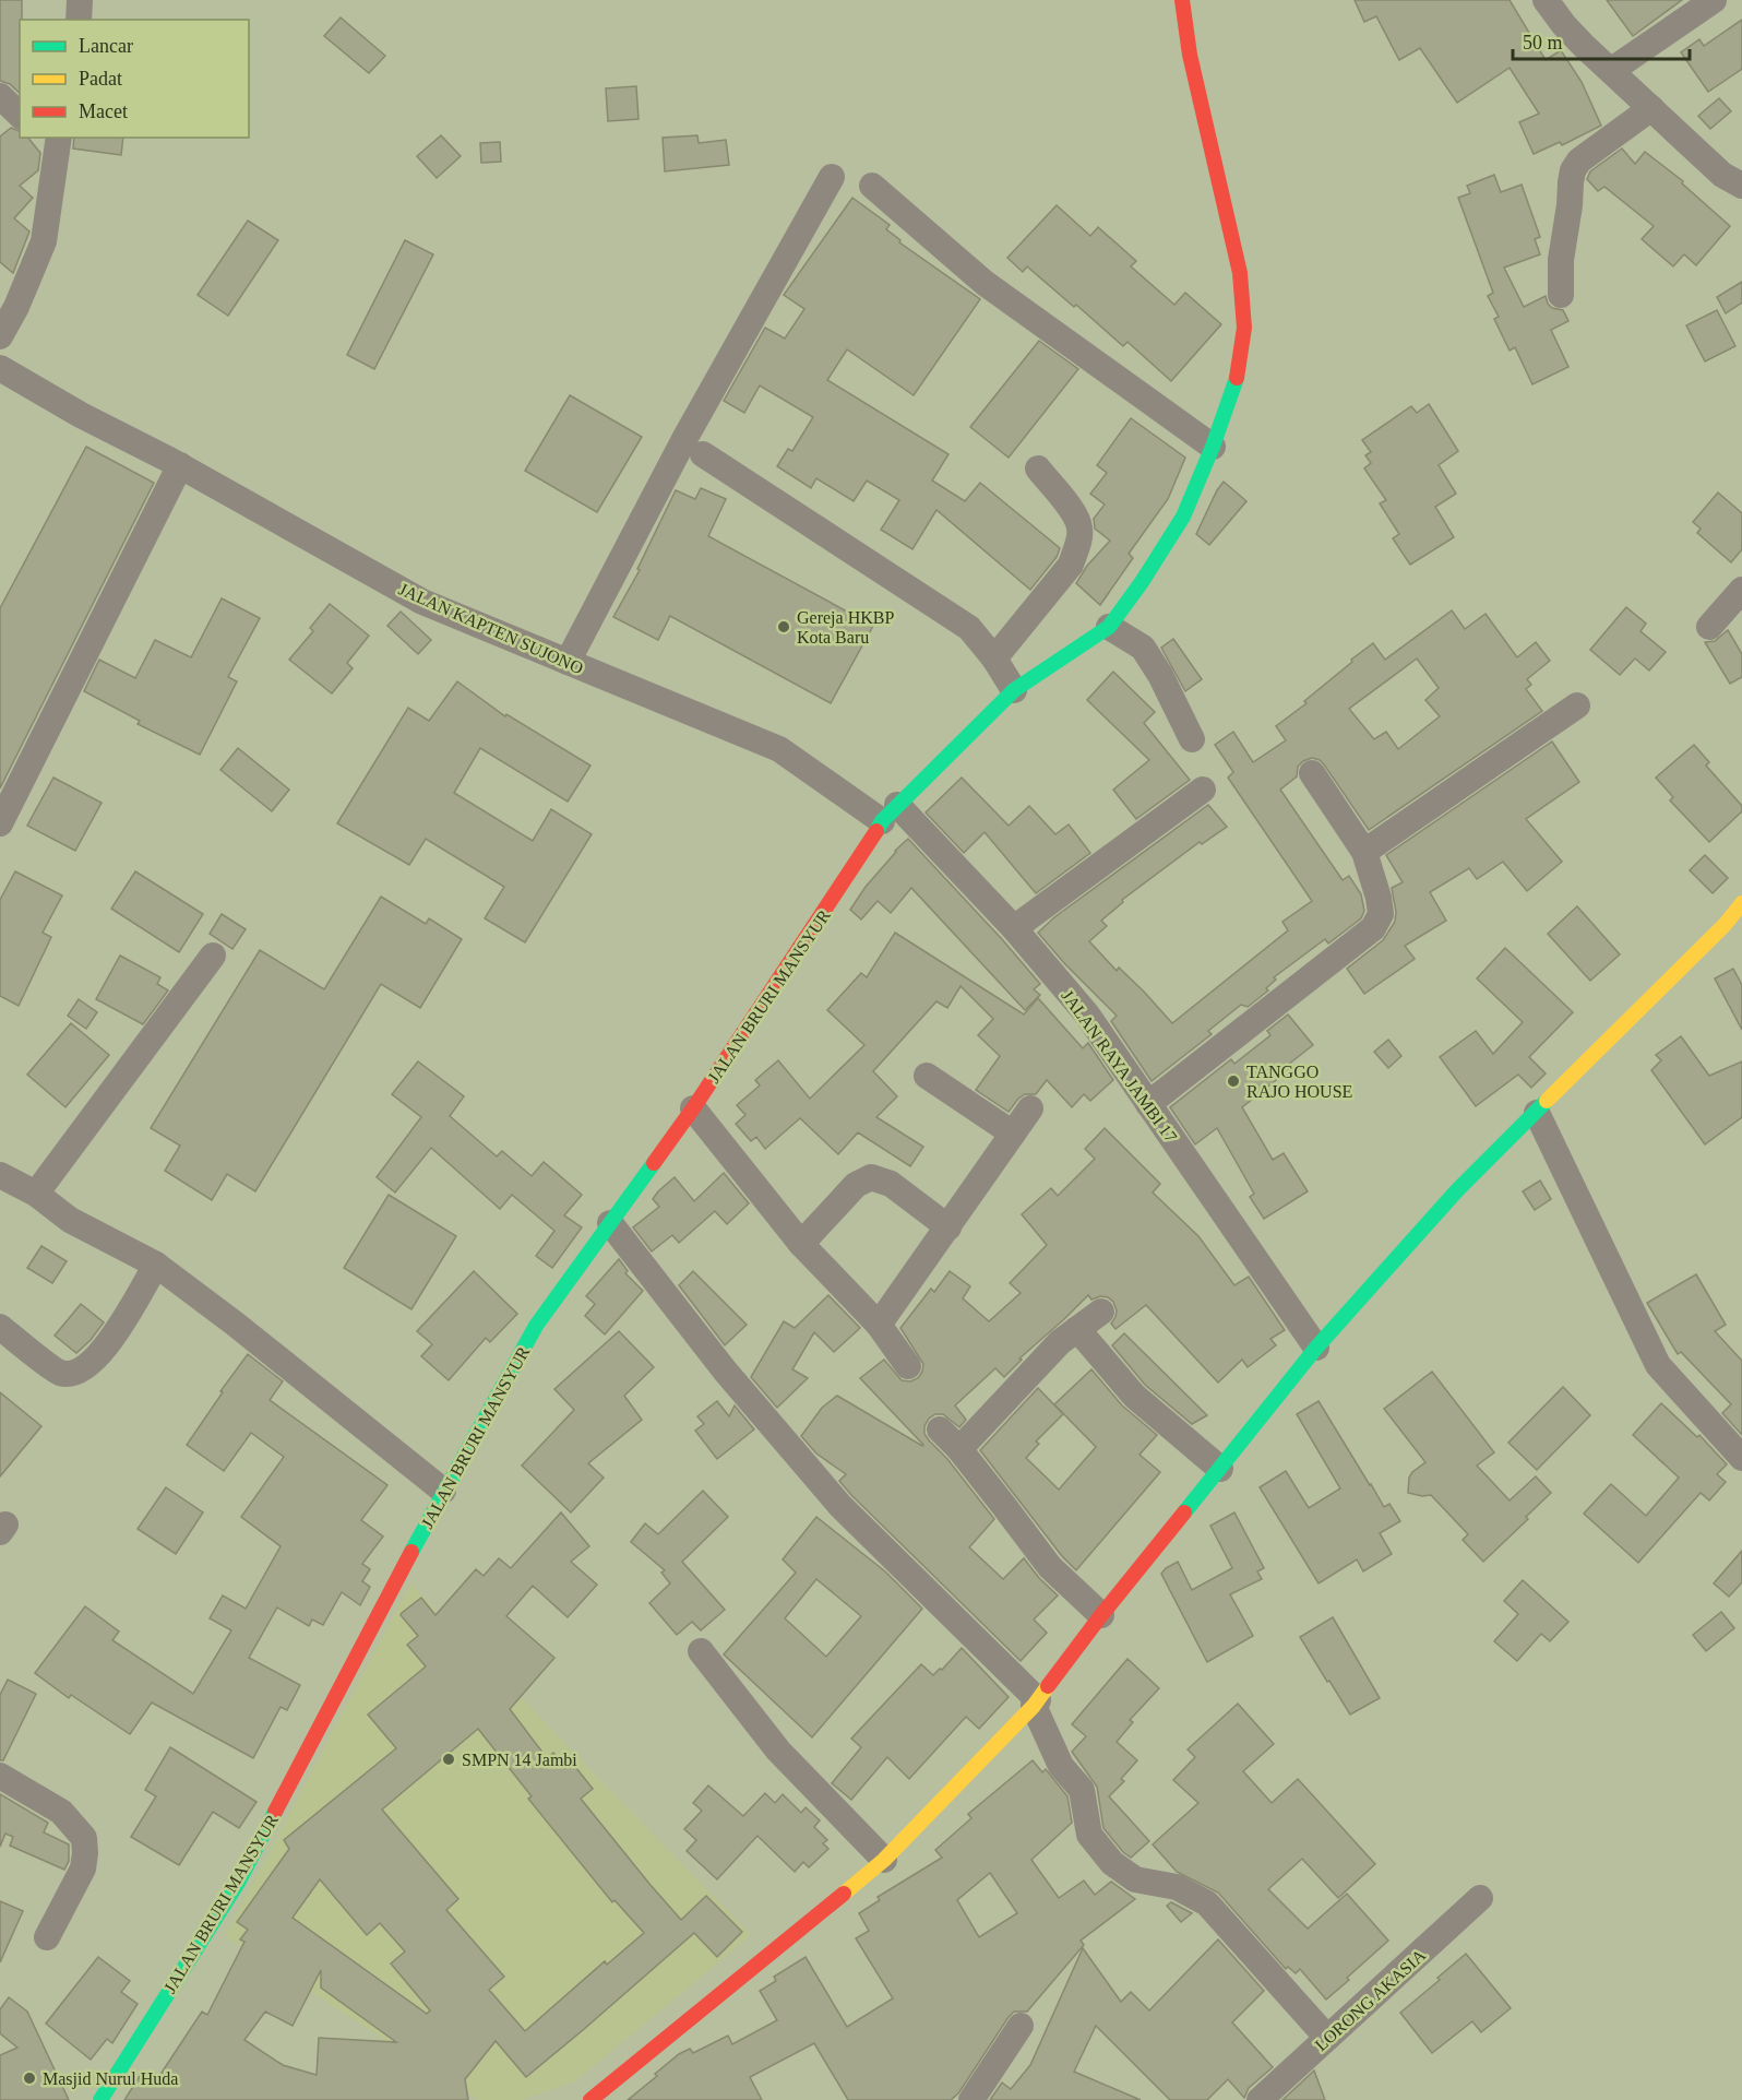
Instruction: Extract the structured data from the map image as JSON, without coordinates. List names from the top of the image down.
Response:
{
  "streets": {
    "street": [
      "JALAN KAPTEN SUJONO",
      "JALAN BRURI MANSYUR",
      "JALAN RAYA JAMBI 17",
      "LORONG AKASIA"
    ]
  },
  "crossings": [
    ["JALAN KAPTEN SUJONO", "JALAN BRURI MANSYUR"],
    ["JALAN KAPTEN SUJONO", "JALAN RAYA JAMBI 17"],
    ["JALAN BRURI MANSYUR", "JALAN RAYA JAMBI 17"]
  ],
  "places": [
    "Gereja HKBP Kota Baru",
    "TANGGO RAJO HOUSE",
    "SMPN 14 Jambi",
    "Masjid Nurul Huda"
  ],
  "legend": ["Lancar", "Padat", "Macet"],
  "scale_bar": "50 m"
}
